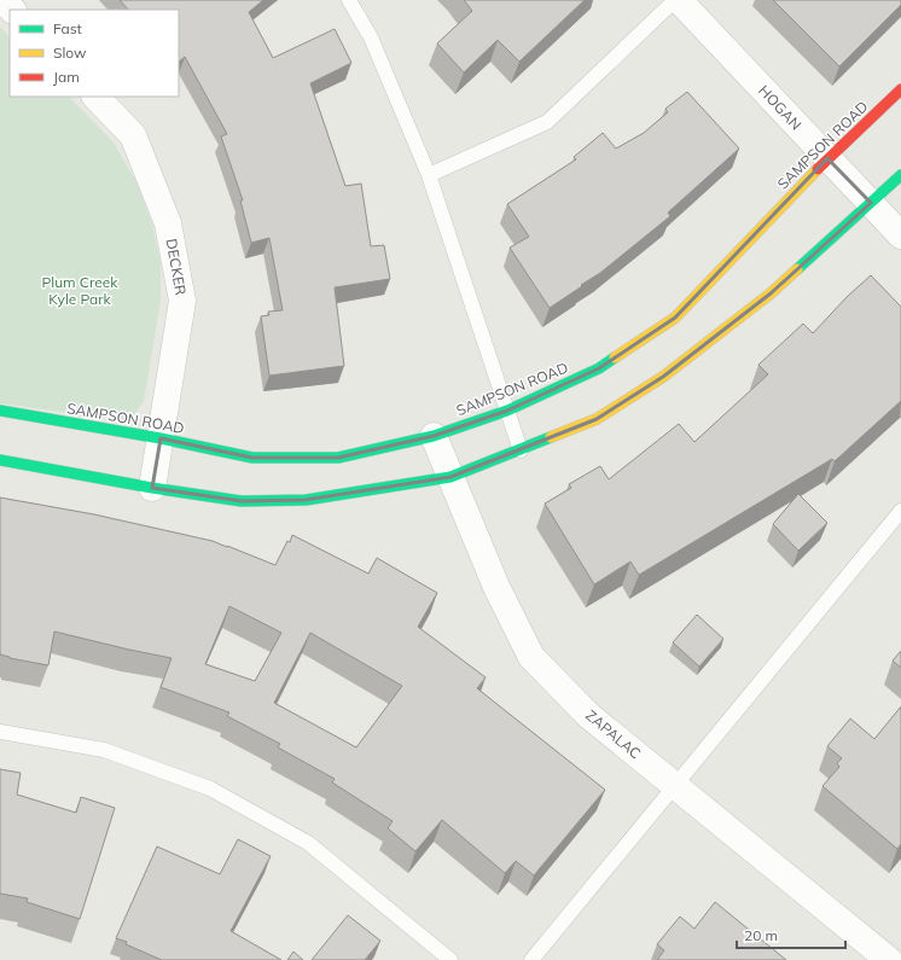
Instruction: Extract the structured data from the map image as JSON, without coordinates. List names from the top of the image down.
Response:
{
  "streets": {
    "street": [
      "HOGAN",
      "SAMPSON ROAD",
      "DECKER",
      "ZAPALAC"
    ]
  },
  "crossings": [
    ["HOGAN", "SAMPSON ROAD"],
    ["SAMPSON ROAD", "DECKER"],
    ["SAMPSON ROAD", "ZAPALAC"]
  ],
  "parks": ["Plum Creek Kyle Park"],
  "legend": ["Fast", "Slow", "Jam"],
  "scale_bar": "20 m"
}
